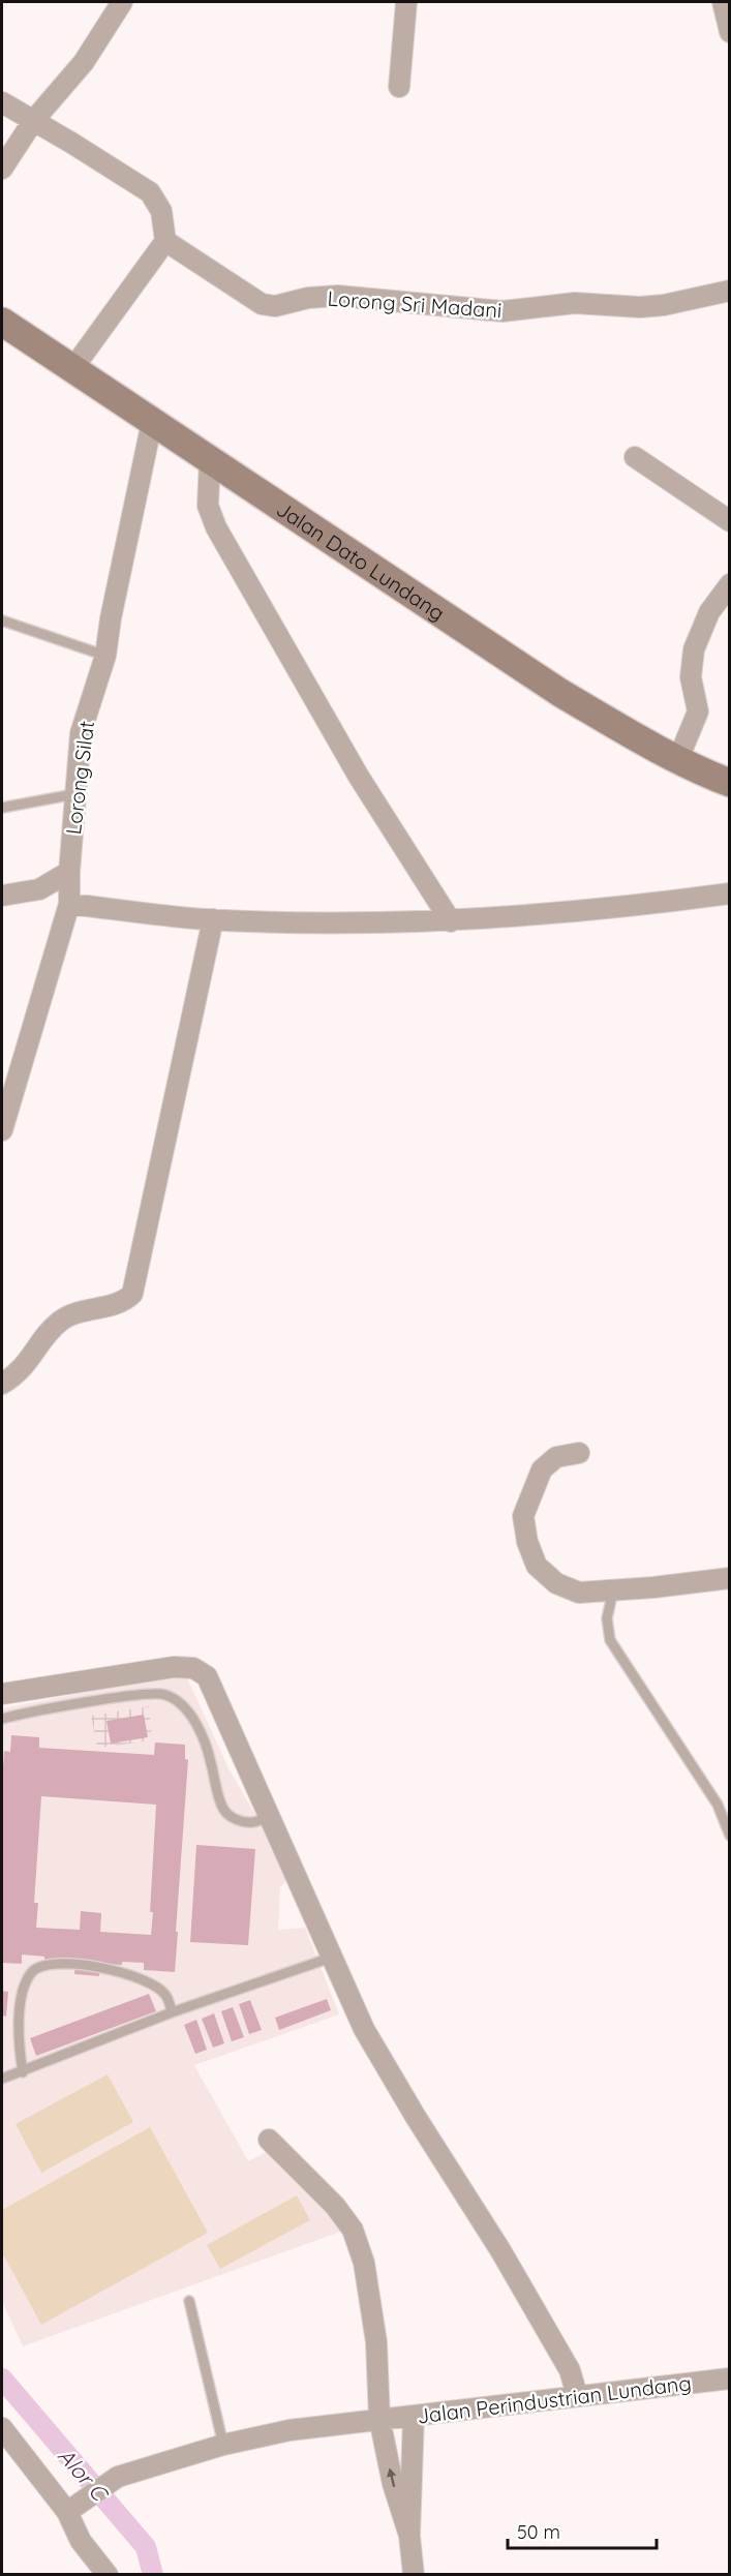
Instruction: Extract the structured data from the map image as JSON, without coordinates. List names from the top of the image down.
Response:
{
  "streets": {
    "main road": ["Jalan Dato Lundang"],
    "street": ["Lorong Sri Madani", "Lorong Silat", "Jalan Perindustrian Lundang"]
  },
  "crossings": [
    ["Jalan Dato Lundang", "Lorong Silat"]
  ],
  "water": ["Alor C"],
  "scale_bar": "50 m"
}
